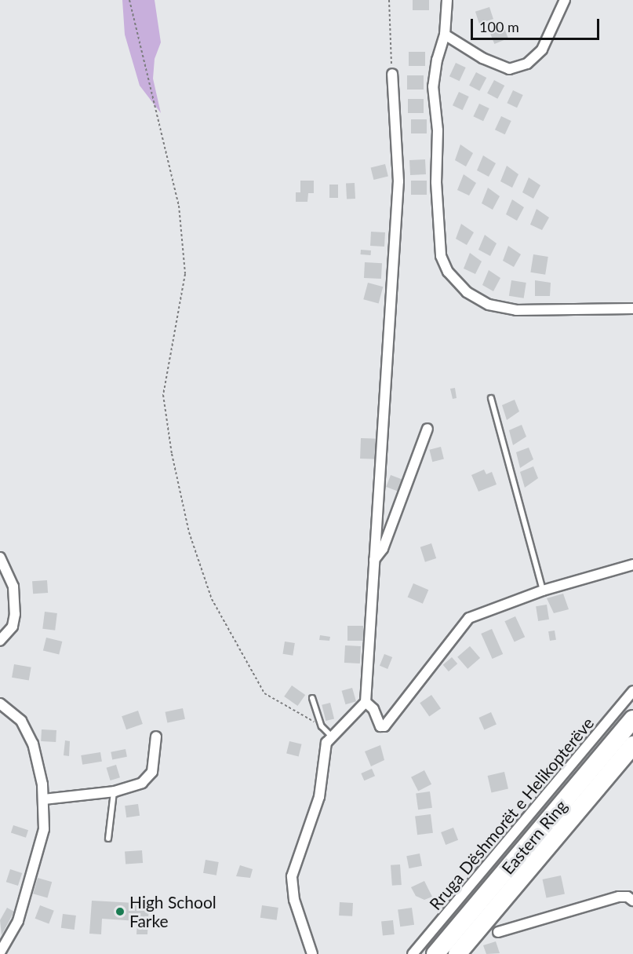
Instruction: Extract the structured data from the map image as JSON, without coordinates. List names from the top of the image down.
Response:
{
  "streets": {
    "highway": ["Eastern Ring"],
    "street": ["Rruga Dëshmorët e Helikopterëve"]
  },
  "places": ["High School Farke"],
  "scale_bar": "100 m"
}
